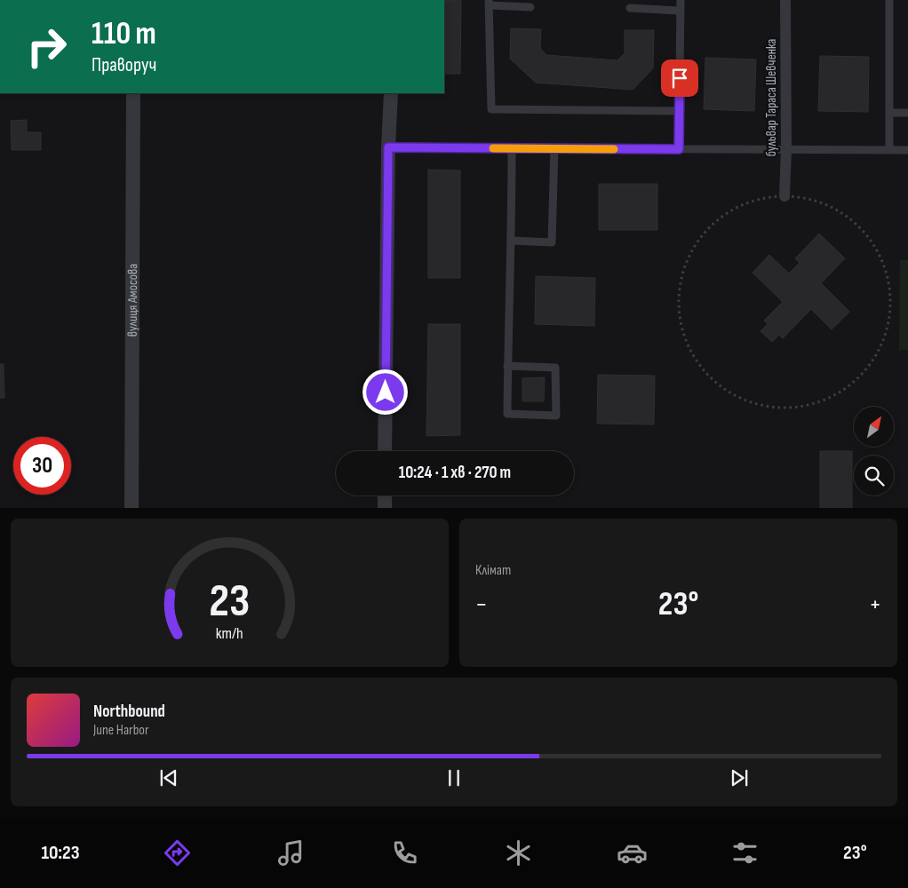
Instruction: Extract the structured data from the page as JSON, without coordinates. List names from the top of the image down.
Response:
{
  "streets": {
    "street": ["бульвар Тараса Шевченка", "вулиця Амосова"]
  },
  "north": "top right",
  "page": {
    "turn": ["110 m", "Праворуч"],
    "limit": "30",
    "trip": "10:24 · 1 хв · 270 m",
    "tile": "Клімат",
    "heat": ["−", "23°", "+"],
    "song": ["Northbound", "June Harbor"],
    "tabs": ["10:23", "23°"],
    "gauge": ["23", "km/h"]
  }
}
